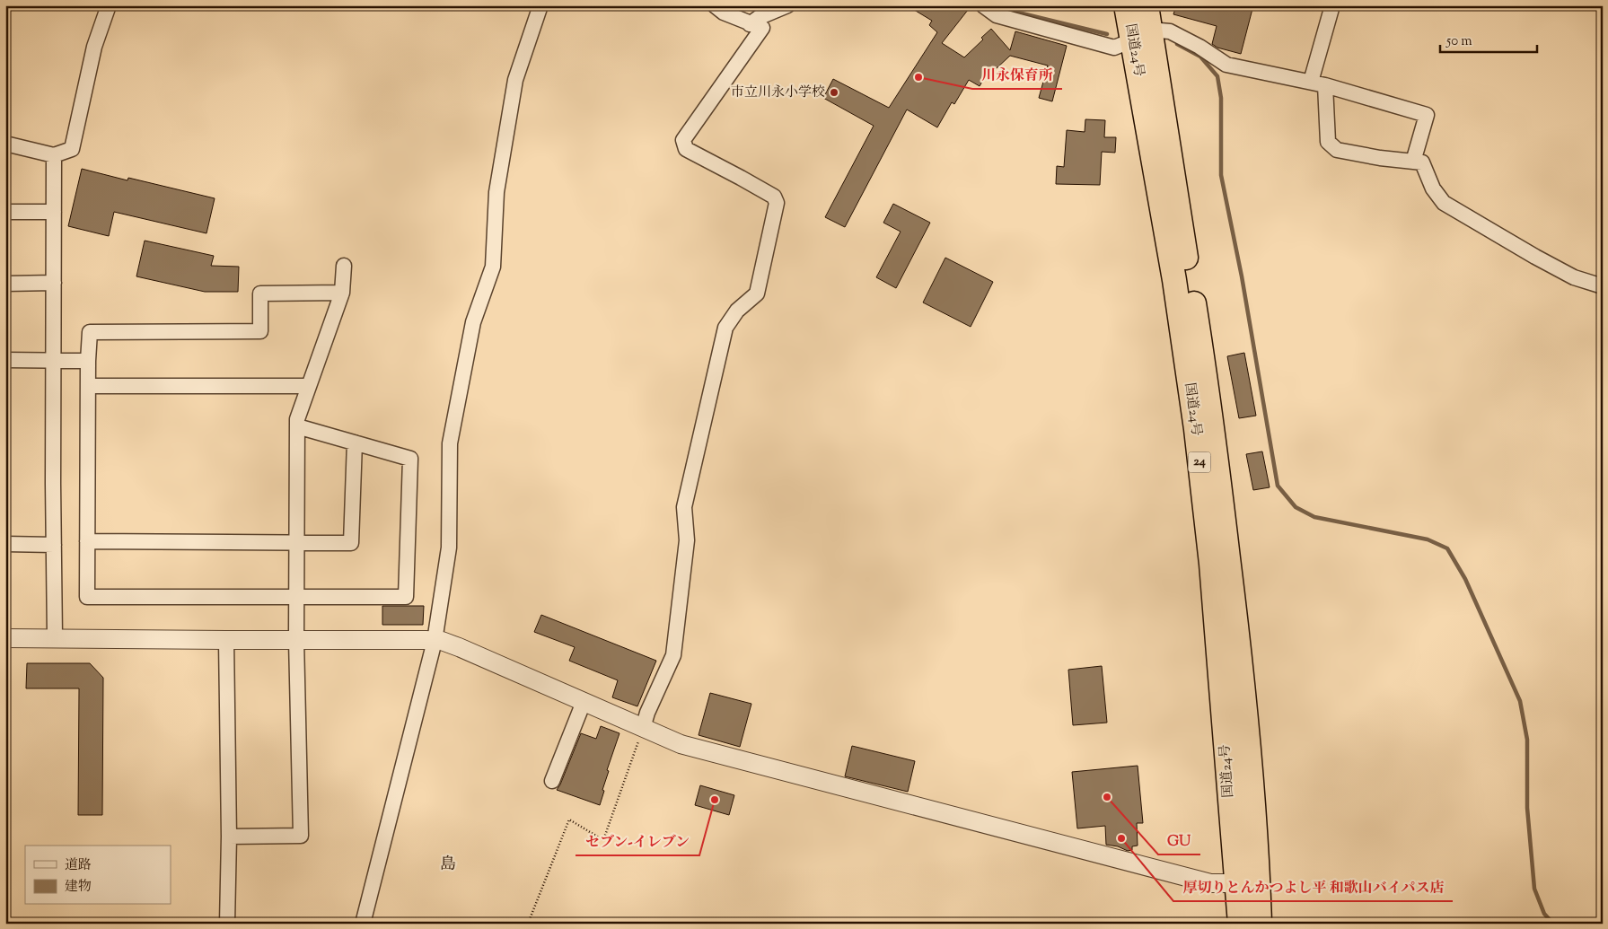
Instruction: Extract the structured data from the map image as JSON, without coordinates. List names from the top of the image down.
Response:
{
  "streets": {
    "highway": ["国道24号", "24"]
  },
  "districts": ["島"],
  "places": [
    "川永保育所",
    "市立川永小学校",
    "GU",
    "セブン-イレブン",
    "厚切りとんかつよし平 和歌山バイパス店"
  ],
  "legend": ["道路", "建物"],
  "scale_bar": "50 m"
}
